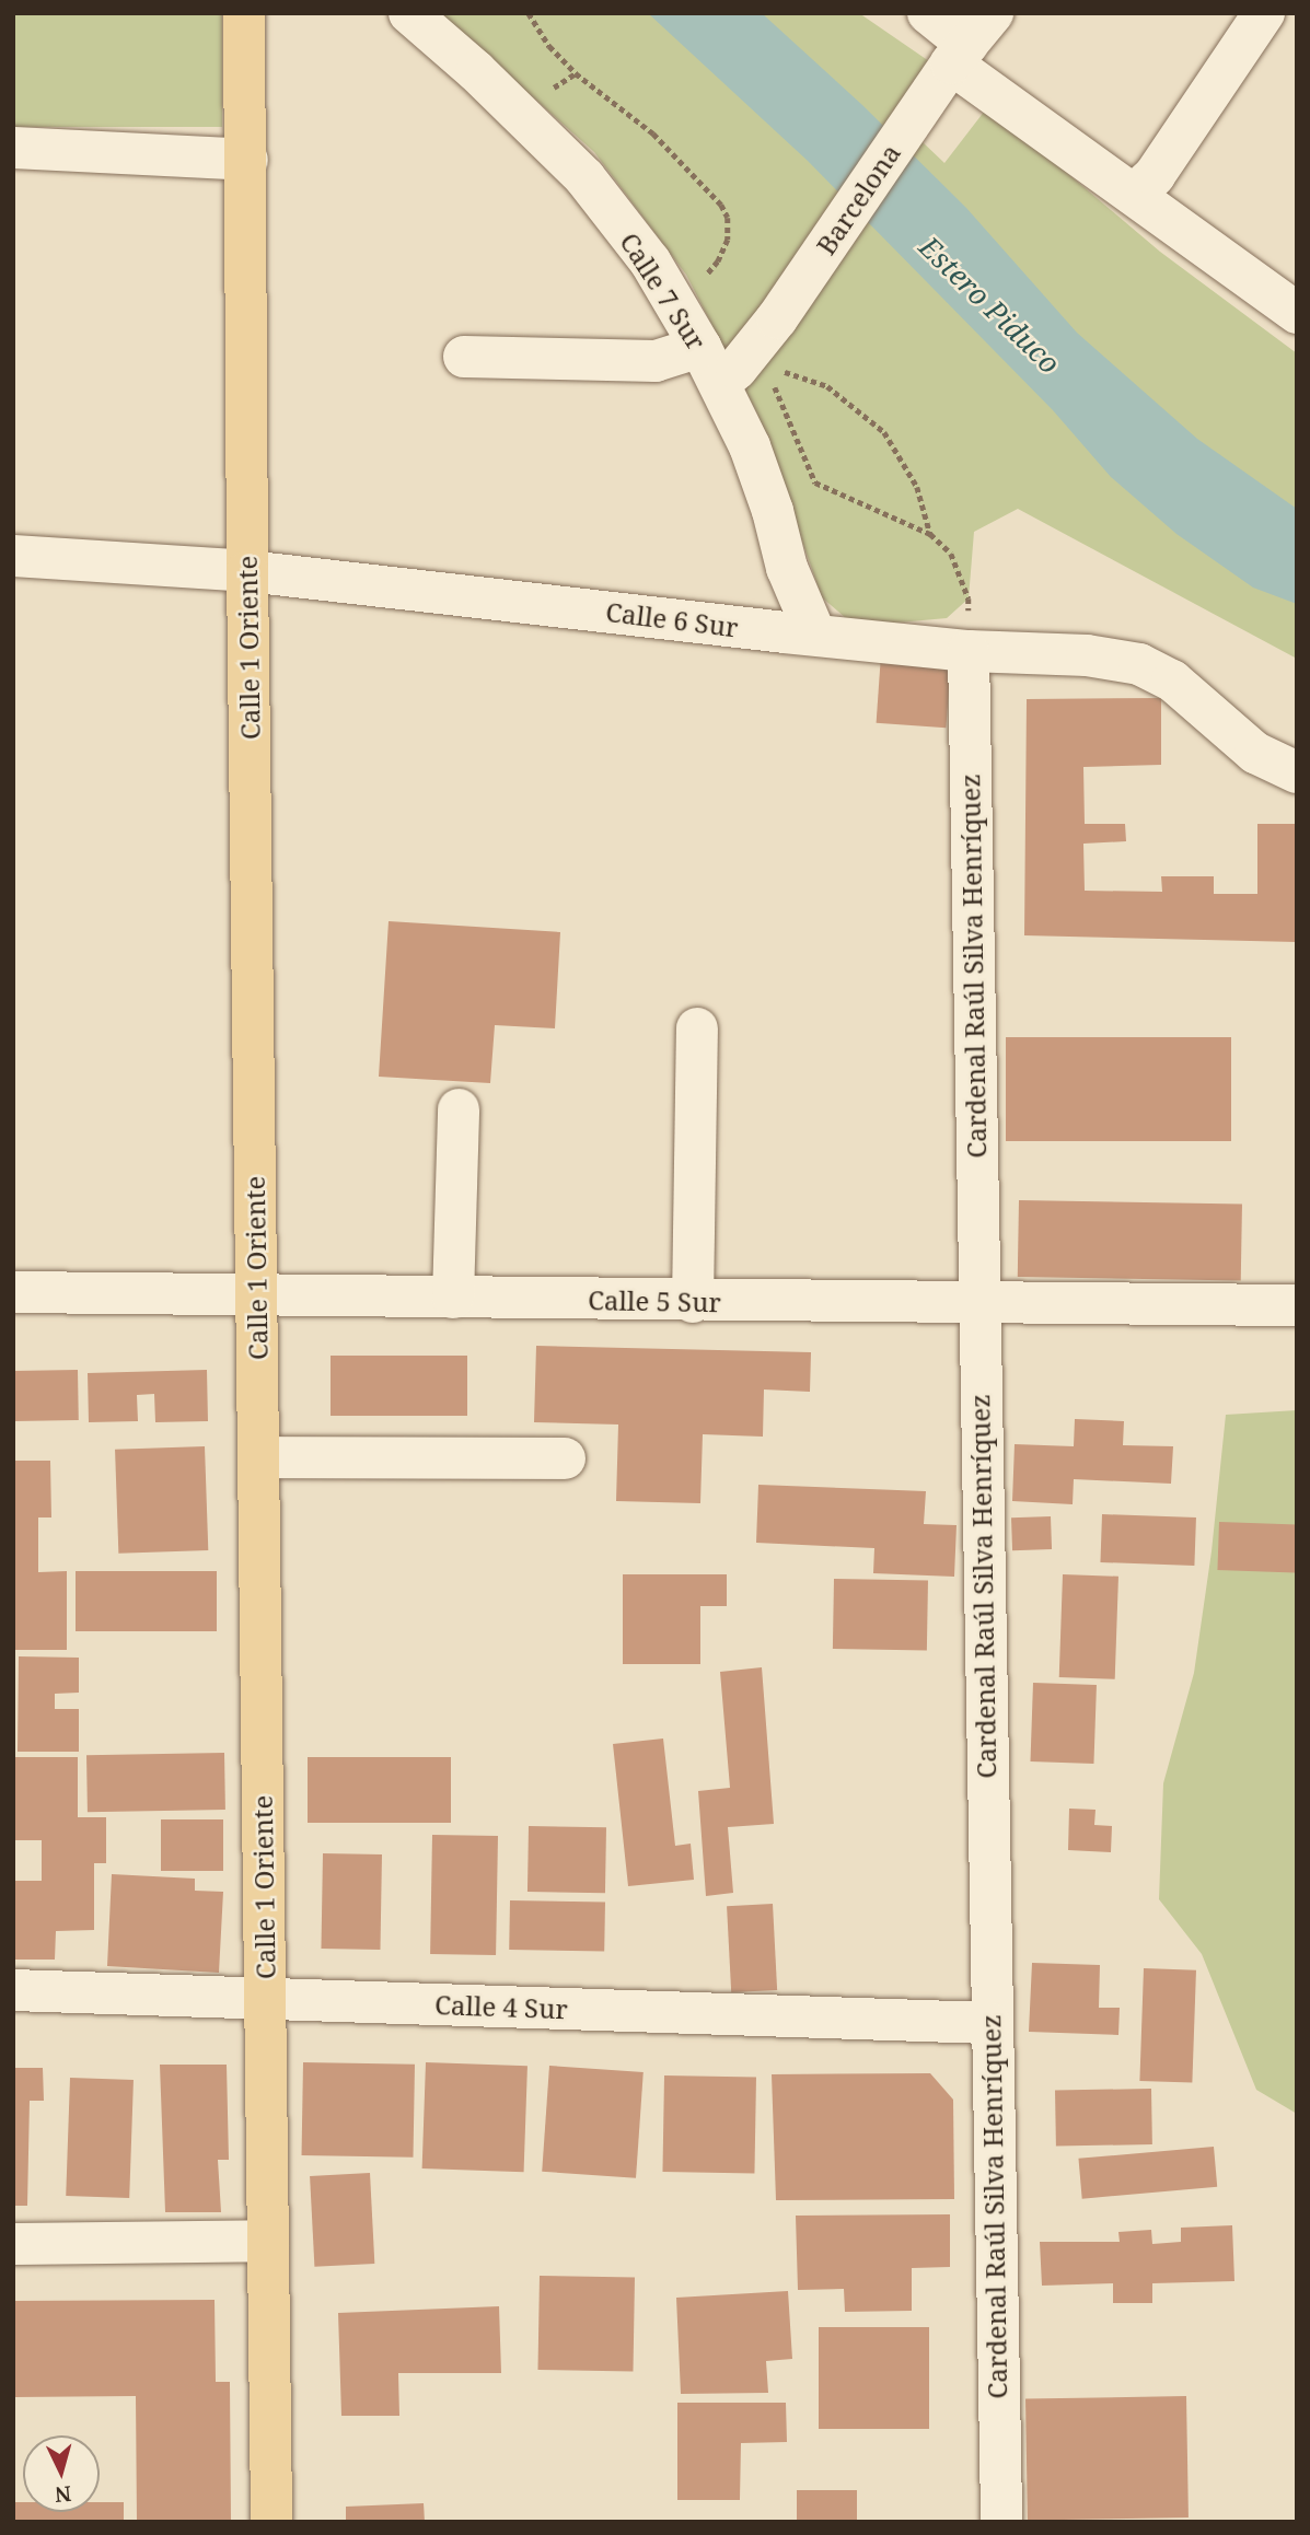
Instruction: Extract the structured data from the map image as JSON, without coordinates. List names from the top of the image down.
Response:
{
  "streets": {
    "main road": ["Calle 1 Oriente"],
    "street": [
      "Barcelona",
      "Calle 7 Sur",
      "Calle 6 Sur",
      "Cardenal Raúl Silva Henríquez",
      "Calle 5 Sur",
      "Calle 4 Sur"
    ]
  },
  "crossings": [
    ["Barcelona", "Calle 7 Sur"],
    ["Calle 7 Sur", "Calle 6 Sur"],
    ["Calle 6 Sur", "Calle 1 Oriente"],
    ["Calle 6 Sur", "Cardenal Raúl Silva Henríquez"],
    ["Calle 1 Oriente", "Calle 5 Sur"],
    ["Calle 1 Oriente", "Calle 4 Sur"],
    ["Cardenal Raúl Silva Henríquez", "Calle 5 Sur"],
    ["Cardenal Raúl Silva Henríquez", "Calle 4 Sur"]
  ],
  "water": ["Estero Piduco"],
  "north": "bottom"
}
